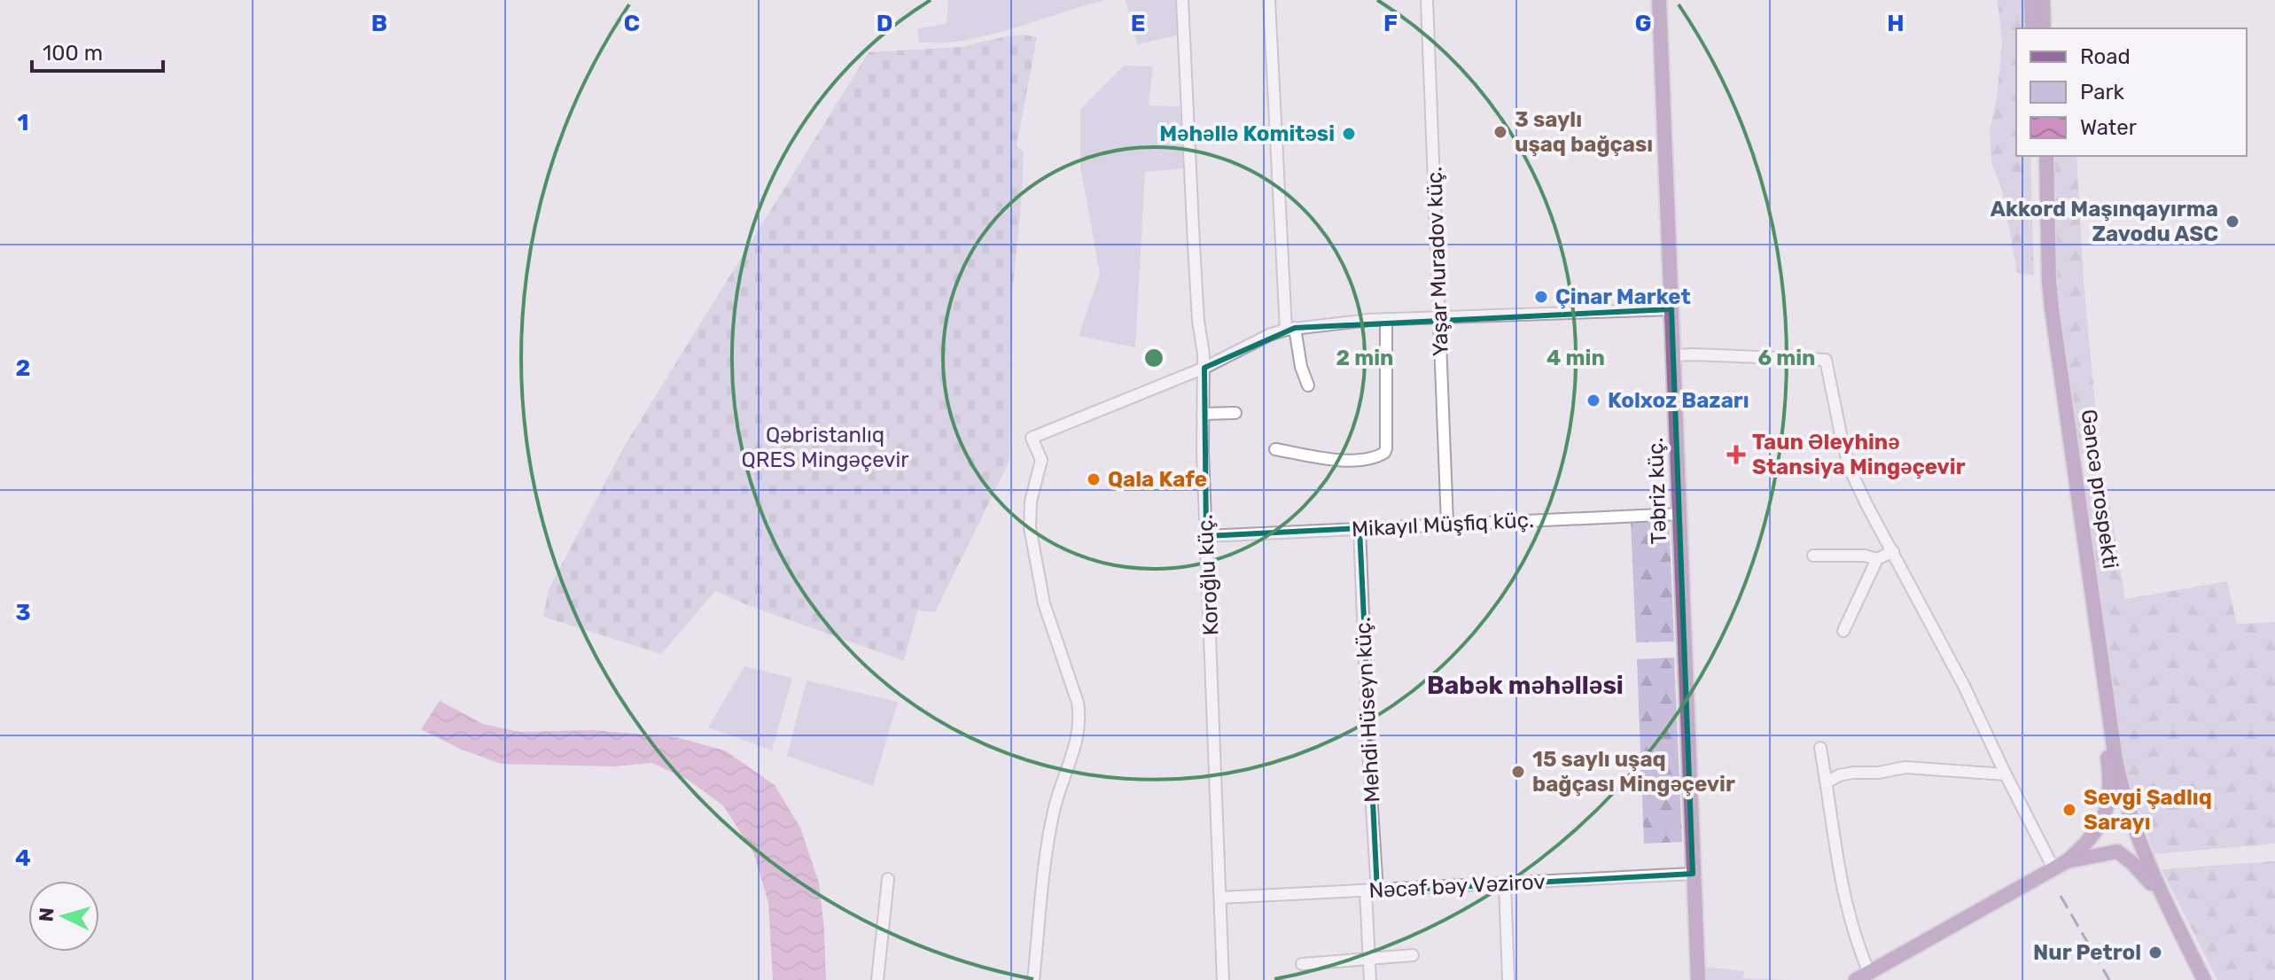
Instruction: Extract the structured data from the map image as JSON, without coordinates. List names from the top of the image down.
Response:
{
  "streets": {
    "main road": ["Gəncə prospekti", "Təbriz küç."],
    "street": [
      "Yaşar Muradov küç.",
      "Mikayıl Müşfiq küç.",
      "Koroğlu küç.",
      "Mehdi Hüseyn küç.",
      "Nəcəf bəy Vəzirov"
    ]
  },
  "crossings": [
    ["Yaşar Muradov küç.", "Mikayıl Müşfiq küç."],
    ["Təbriz küç.", "Mikayıl Müşfiq küç."],
    ["Təbriz küç.", "Nəcəf bəy Vəzirov"],
    ["Mikayıl Müşfiq küç.", "Koroğlu küç."],
    ["Mikayıl Müşfiq küç.", "Mehdi Hüseyn küç."],
    ["Koroğlu küç.", "Nəcəf bəy Vəzirov"],
    ["Mehdi Hüseyn küç.", "Nəcəf bəy Vəzirov"]
  ],
  "districts": ["Babək məhəlləsi"],
  "parks": ["Qəbristanlıq QRES Mingəçevir"],
  "places": {
    "other": [
      "3 saylı uşaq bağçası",
      "Məhəllə Komitəsi",
      "Akkord Maşınqayırma Zavodu ASC",
      "Çinar Market",
      "Kolxoz Bazarı",
      "Qala Kafe",
      "15 saylı uşaq bağçası Mingəçevir",
      "Sevgi Şadlıq Sarayı",
      "Nur Petrol"
    ],
    "health": ["Taun Əleyhinə Stansiya Mingəçevir"]
  },
  "legend": ["Road", "Park", "Water"],
  "scale_bar": "100 m",
  "north": "left",
  "grid": {
    "columns": [
      "B",
      "C",
      "D",
      "E",
      "F",
      "G",
      "H"
    ],
    "rows": [
      "1",
      "2",
      "3",
      "4"
    ]
  },
  "rings": ["2 min", "4 min", "6 min"]
}
